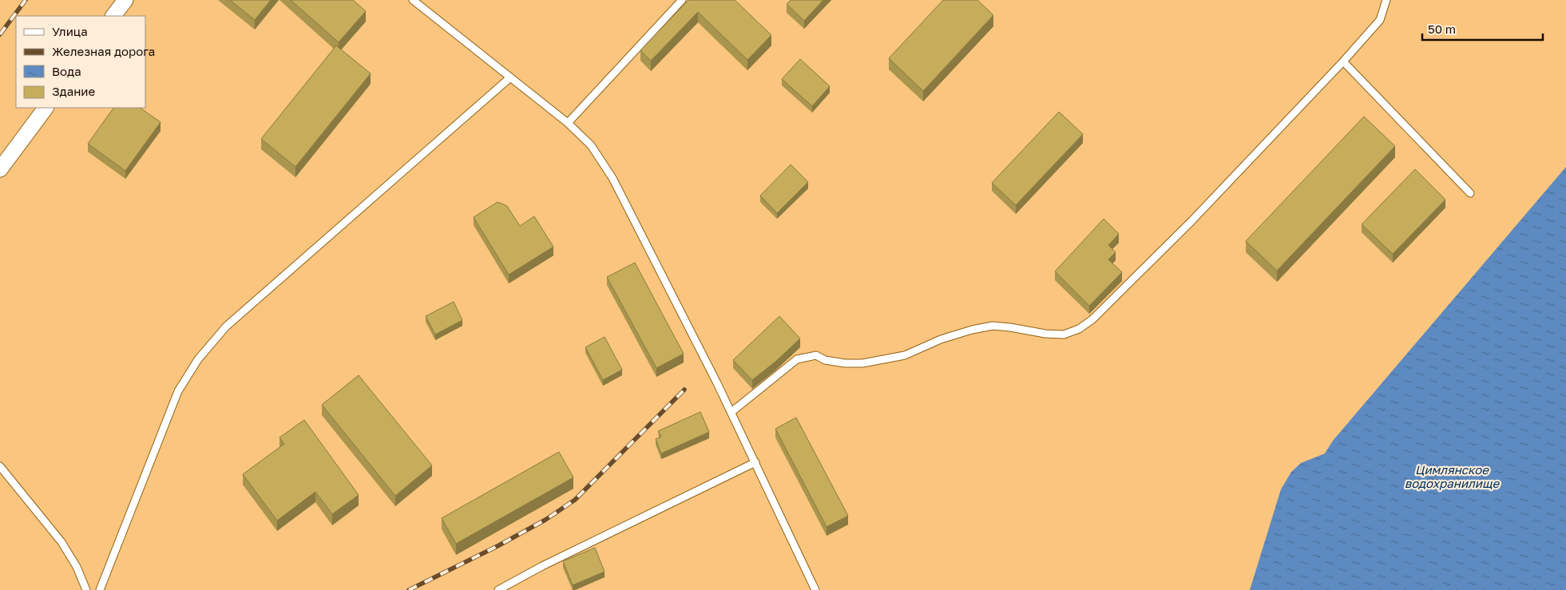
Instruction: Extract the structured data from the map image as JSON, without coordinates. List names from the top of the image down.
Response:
{
  "water": ["Цимлянское водохранилище"],
  "legend": [
    "Улица",
    "Железная дорога",
    "Вода",
    "Здание"
  ],
  "scale_bar": "50 m"
}
